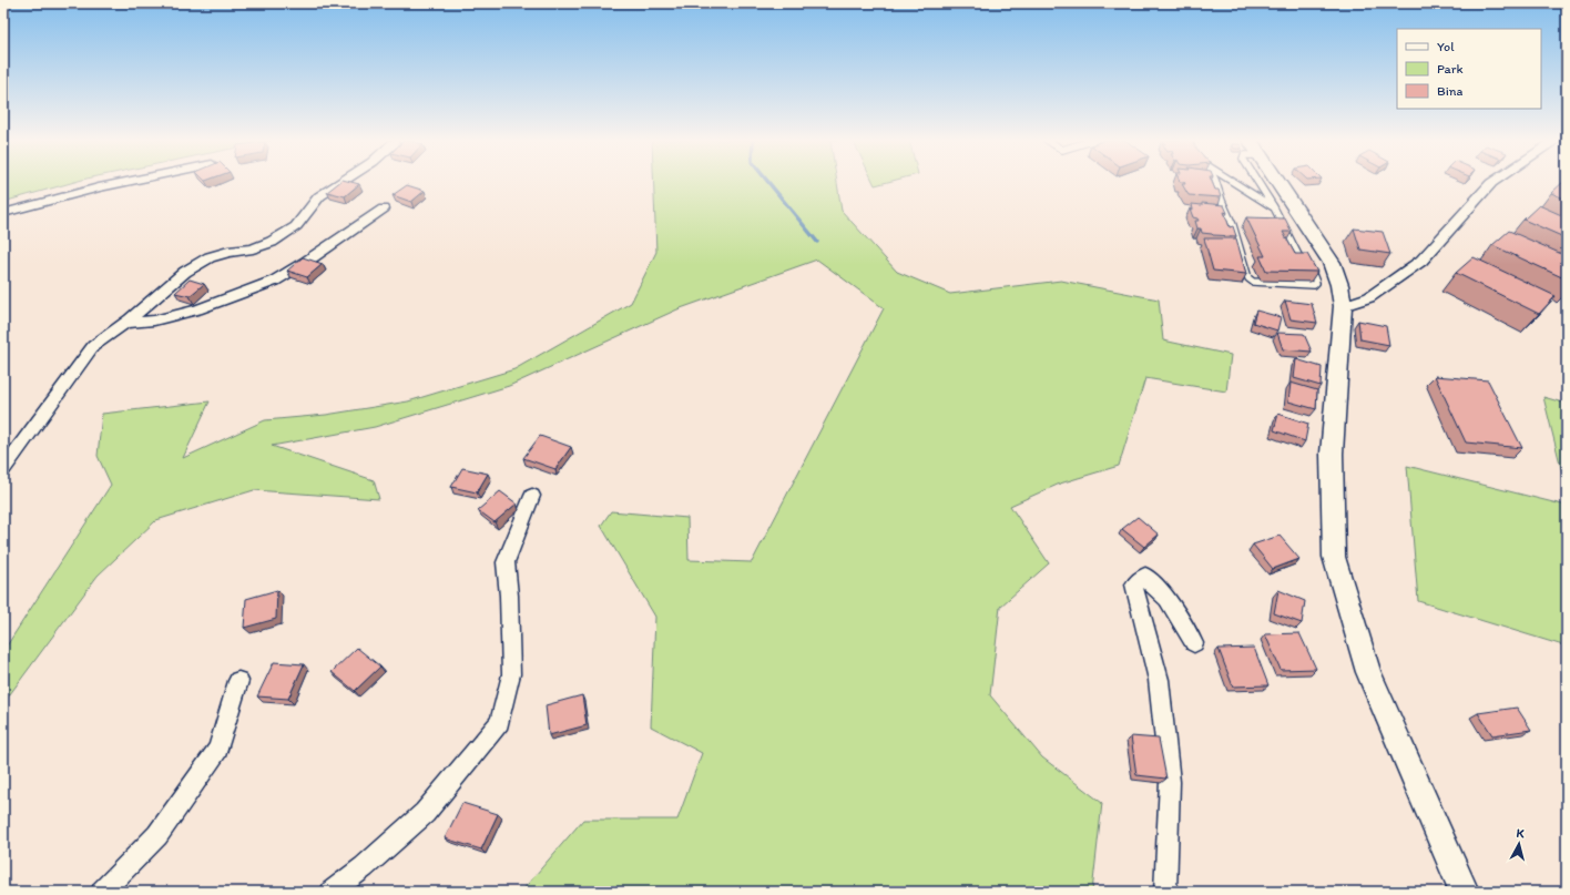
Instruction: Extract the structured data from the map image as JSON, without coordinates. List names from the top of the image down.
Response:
{
  "legend": ["Yol", "Park", "Bina"],
  "north": "top"
}
